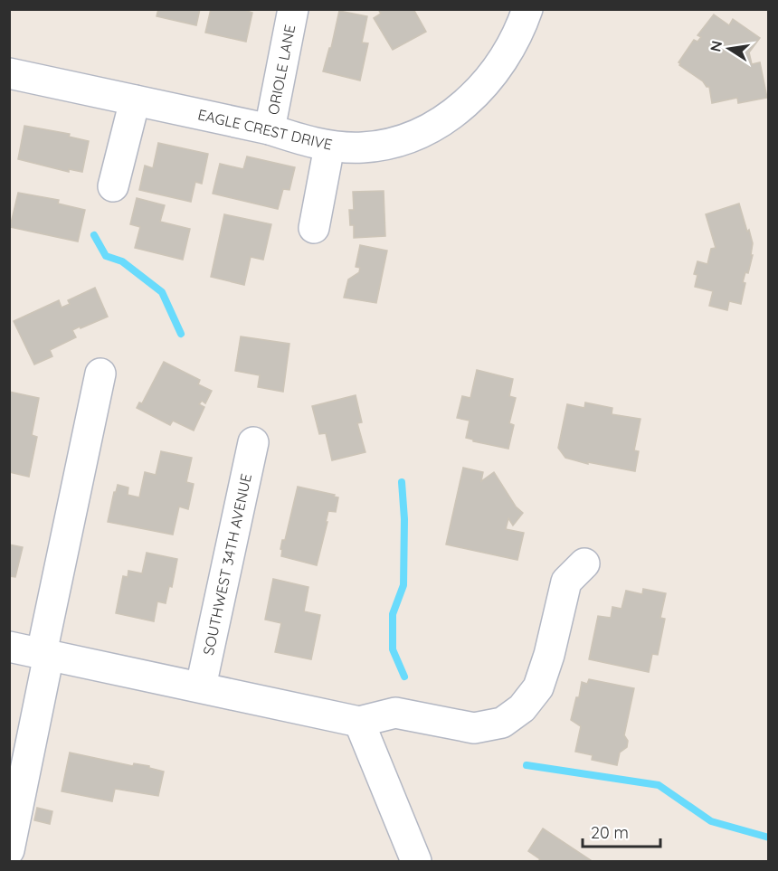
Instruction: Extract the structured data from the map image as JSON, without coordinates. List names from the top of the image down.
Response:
{
  "streets": {
    "street": ["ORIOLE LANE", "EAGLE CREST DRIVE", "SOUTHWEST 34TH AVENUE"]
  },
  "crossings": [
    ["ORIOLE LANE", "EAGLE CREST DRIVE"]
  ],
  "scale_bar": "20 m",
  "north": "left"
}
